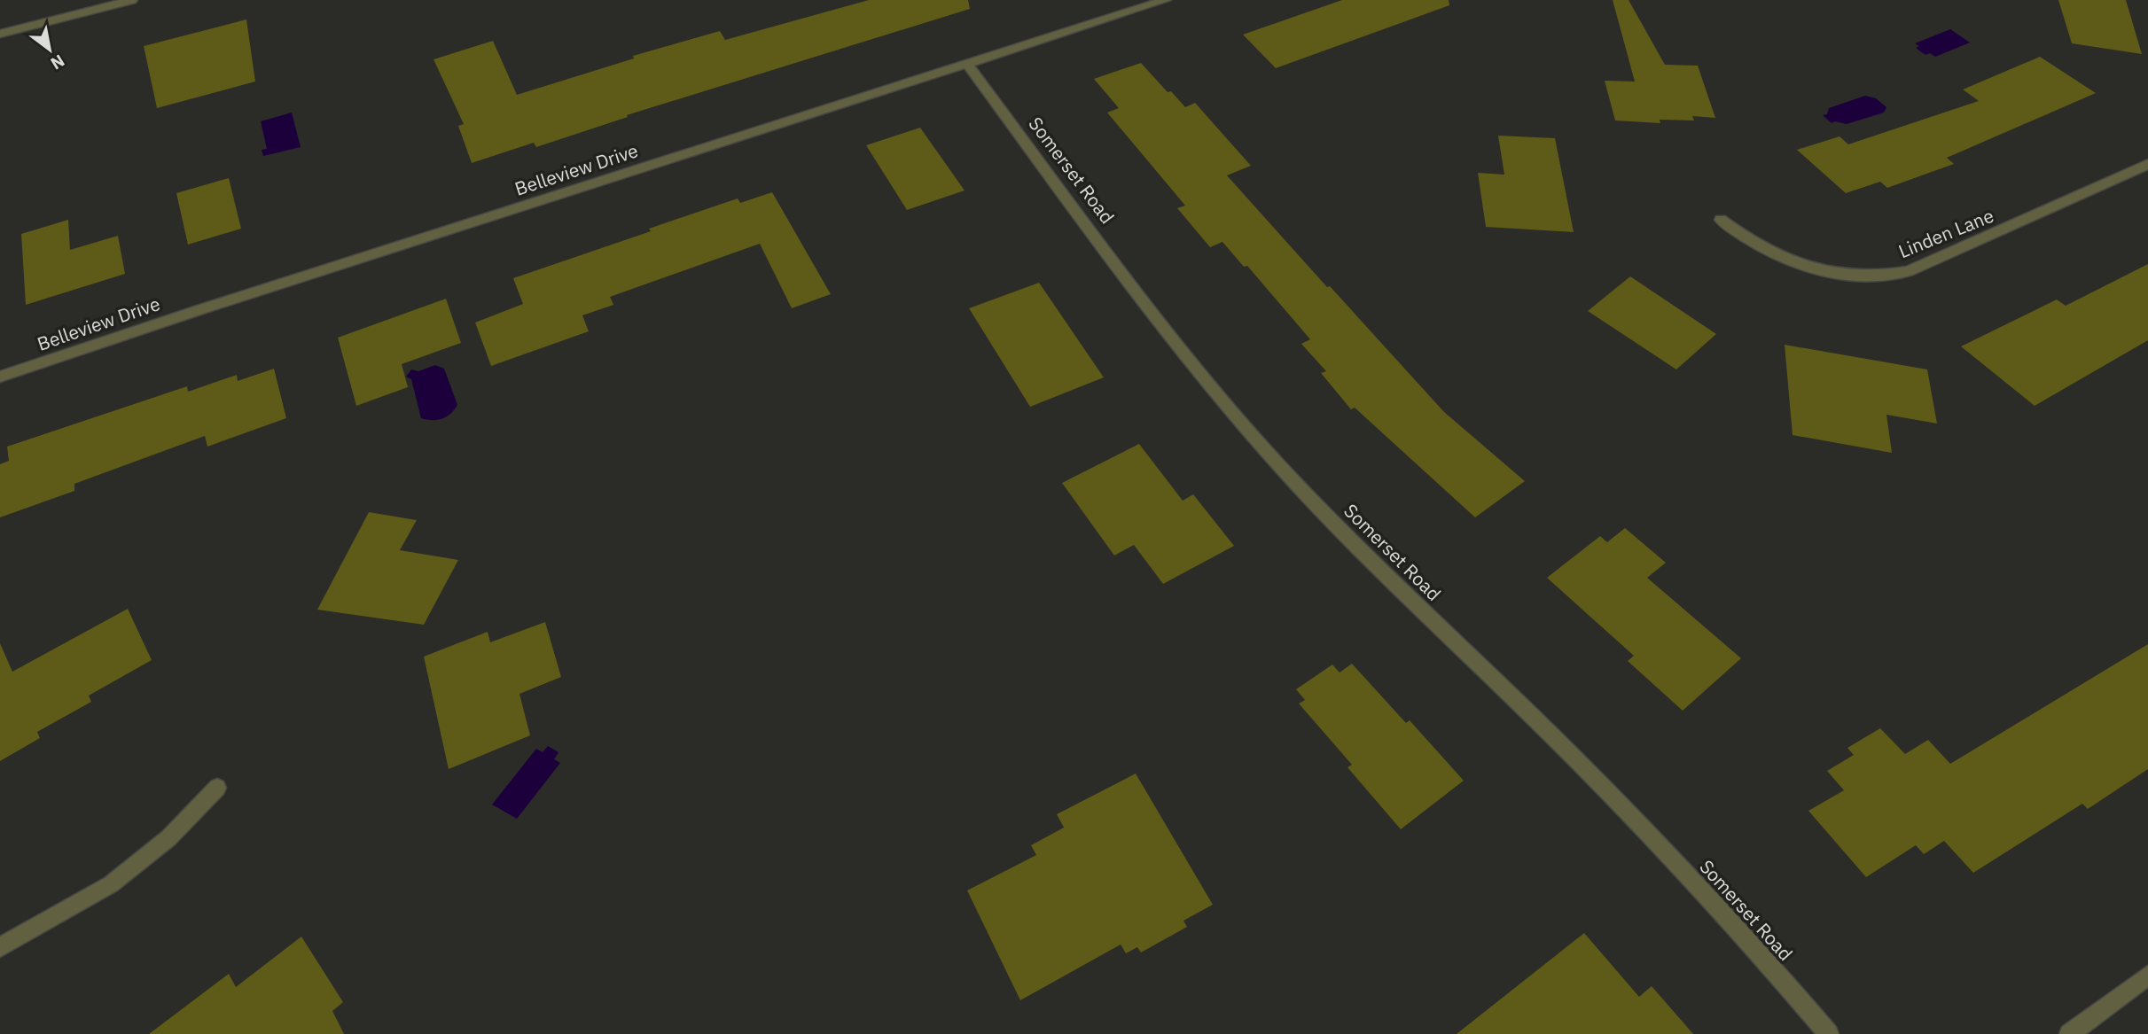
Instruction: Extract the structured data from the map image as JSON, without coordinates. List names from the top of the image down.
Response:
{
  "streets": {
    "street": ["Belleview Drive", "Somerset Road", "Linden Lane"]
  },
  "crossings": [
    ["Belleview Drive", "Somerset Road"]
  ],
  "north": "bottom right"
}
